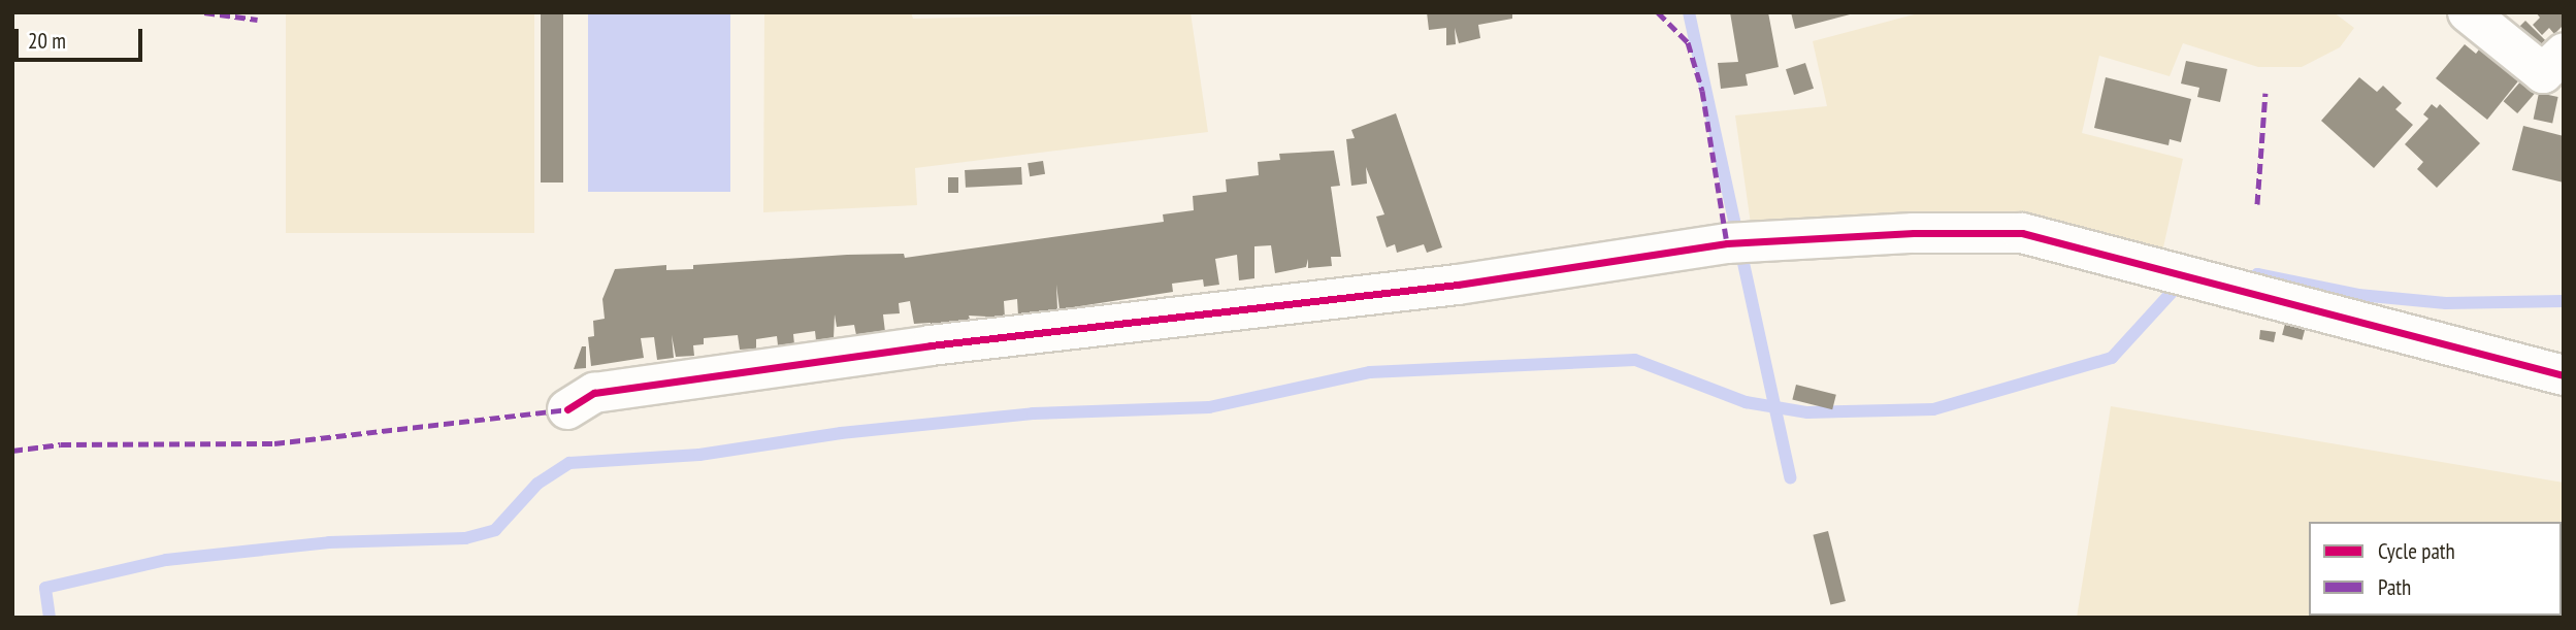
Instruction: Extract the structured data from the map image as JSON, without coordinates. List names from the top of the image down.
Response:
{
  "legend": ["Cycle path", "Path"],
  "scale_bar": "20 m"
}
